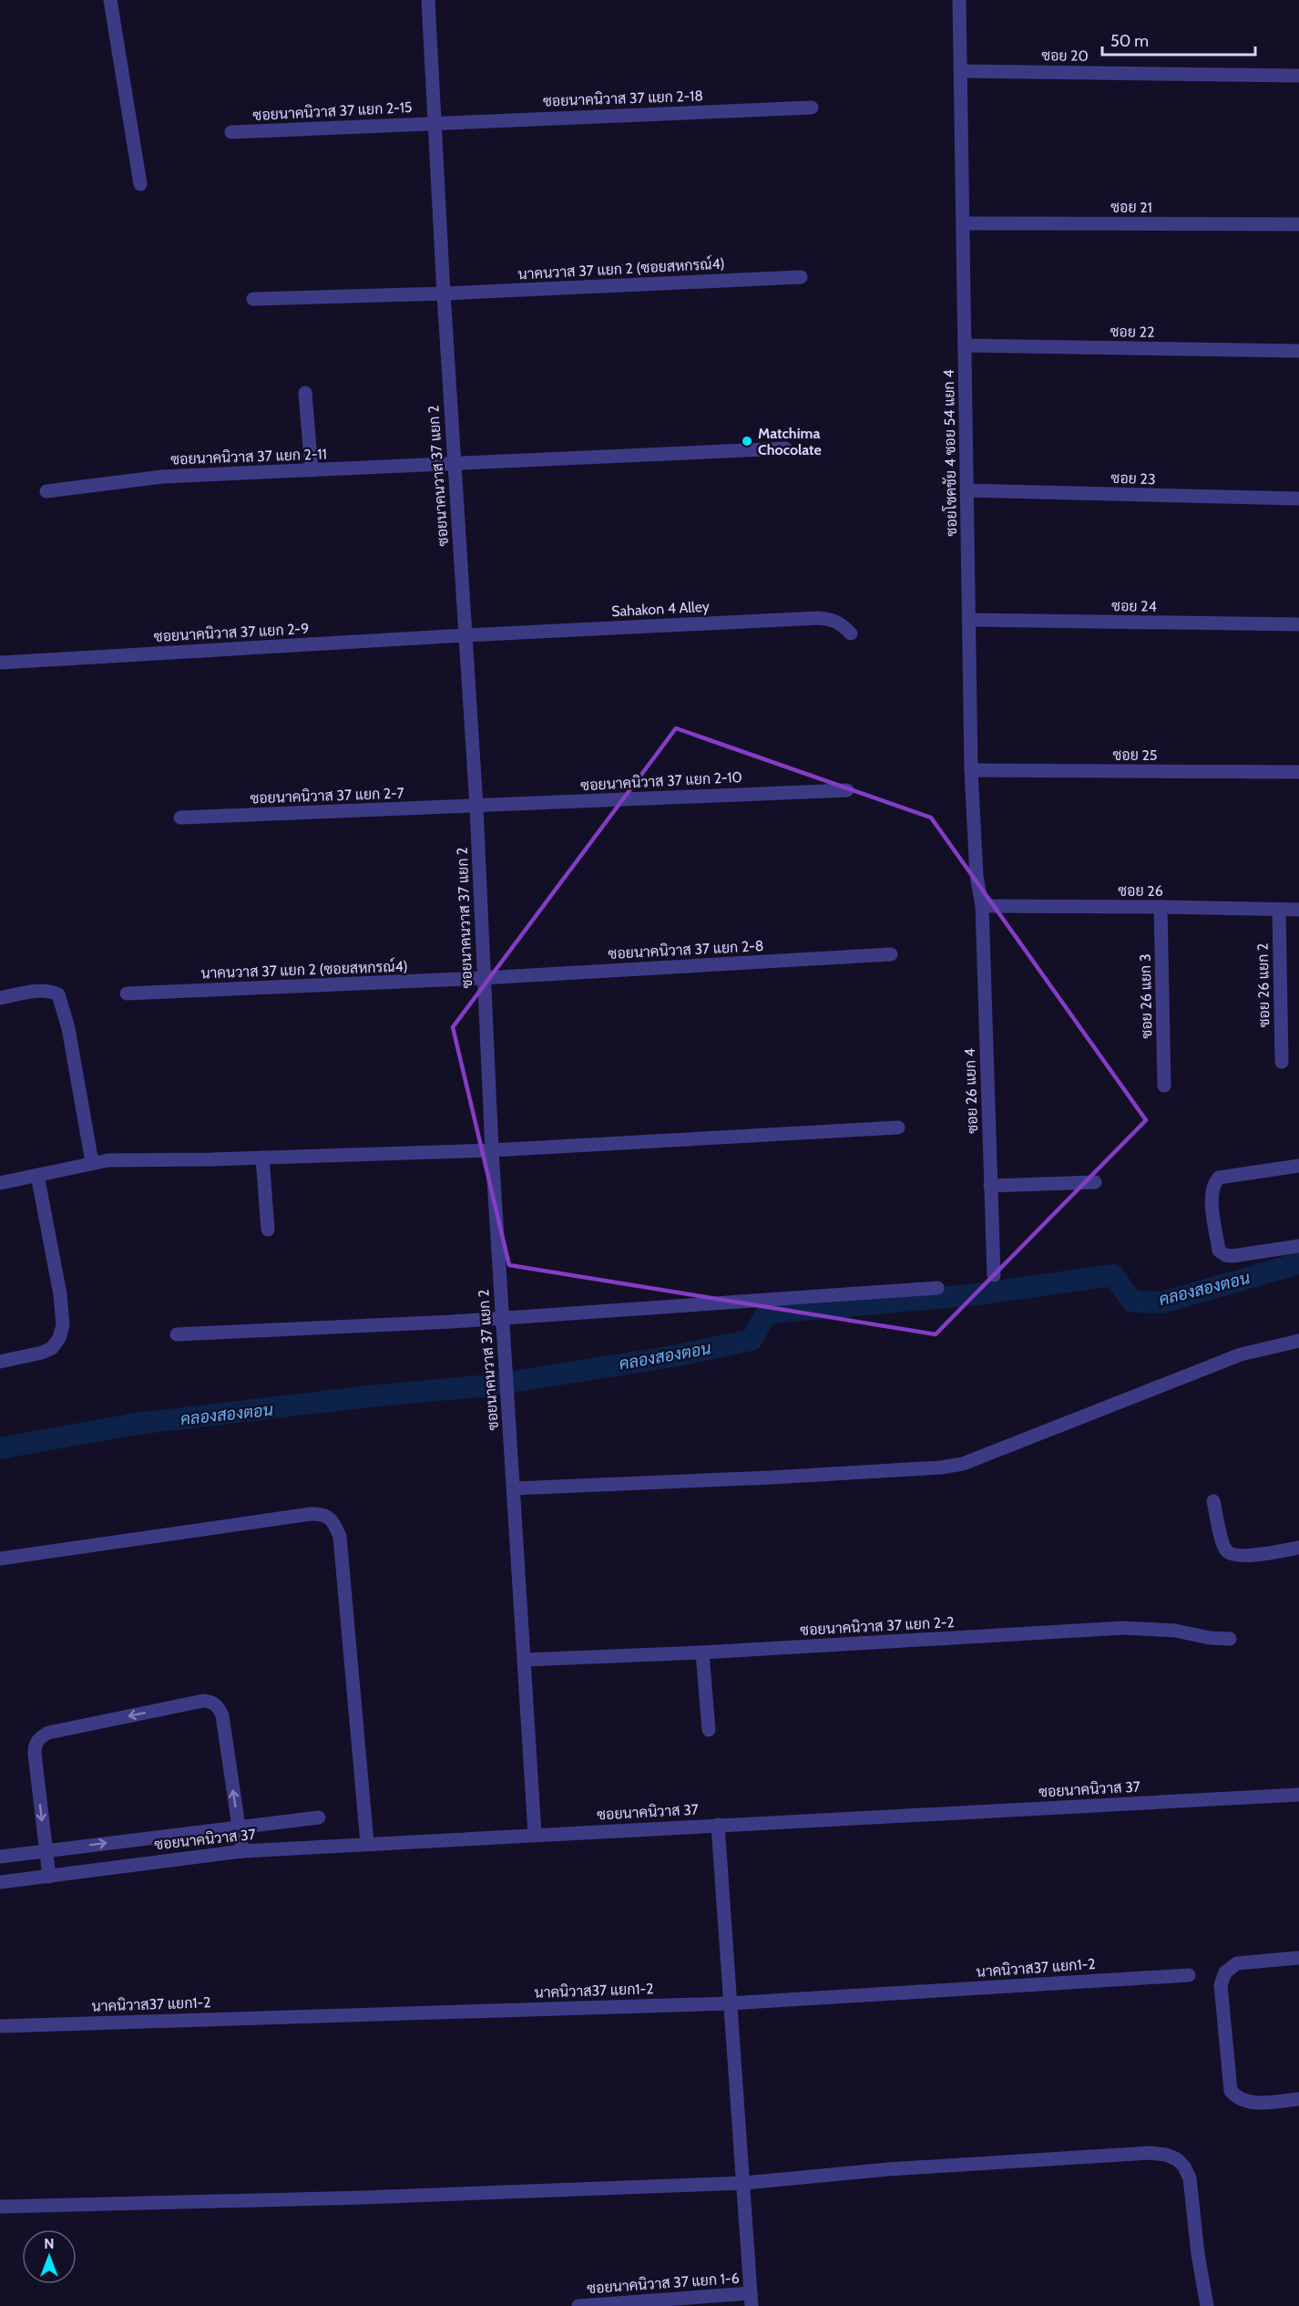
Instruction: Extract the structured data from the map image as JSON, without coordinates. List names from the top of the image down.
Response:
{
  "streets": {
    "street": [
      "ซอย 20",
      "ซอยนาคนิวาส 37 แยก 2-18",
      "ซอยนาคนิวาส 37 แยก 2-15",
      "ซอย 21",
      "นาคนวาส 37 แยก 2 (ซอยสหกรณ์4)",
      "ซอย 22",
      "ซอยโชคชัย 4 ซอย 54 แยก 4",
      "ซอยนาคนิวาส 37 แยก 2-11",
      "ซอยนาคนวาส 37 แยก 2",
      "ซอย 23",
      "ซอย 24",
      "Sahakon 4 Alley",
      "ซอยนาคนิวาส 37 แยก 2-9",
      "ซอย 25",
      "ซอยนาคนิวาส 37 แยก 2-10",
      "ซอยนาคนิวาส 37 แยก 2-7",
      "ซอย 26",
      "ซอยนาคนิวาส 37 แยก 2-8",
      "ซอย 26 แยก 2",
      "ซอย 26 แยก 3",
      "ซอย 26 แยก 4",
      "ซอยนาคนิวาส 37 แยก 2-2",
      "ซอยนาคนิวาส 37",
      "นาคนิวาส37 แยก1-2",
      "ซอยนาคนิวาส 37 แยก 1-6"
    ]
  },
  "crossings": [
    ["ซอย 20", "ซอยโชคชัย 4 ซอย 54 แยก 4"],
    ["ซอยนาคนิวาส 37 แยก 2-18", "ซอยนาคนิวาส 37 แยก 2-15"],
    ["ซอยนาคนิวาส 37 แยก 2-18", "ซอยนาคนวาส 37 แยก 2"],
    ["ซอยนาคนิวาส 37 แยก 2-15", "ซอยนาคนวาส 37 แยก 2"],
    ["ซอย 21", "ซอยโชคชัย 4 ซอย 54 แยก 4"],
    ["นาคนวาส 37 แยก 2 (ซอยสหกรณ์4)", "ซอยนาคนวาส 37 แยก 2"],
    ["นาคนวาส 37 แยก 2 (ซอยสหกรณ์4)", "ซอยนาคนิวาส 37 แยก 2-8"],
    ["ซอย 22", "ซอยโชคชัย 4 ซอย 54 แยก 4"],
    ["ซอยโชคชัย 4 ซอย 54 แยก 4", "ซอย 23"],
    ["ซอยโชคชัย 4 ซอย 54 แยก 4", "ซอย 24"],
    ["ซอยโชคชัย 4 ซอย 54 แยก 4", "ซอย 25"],
    ["ซอยโชคชัย 4 ซอย 54 แยก 4", "ซอย 26"],
    ["ซอยโชคชัย 4 ซอย 54 แยก 4", "ซอย 26 แยก 4"],
    ["ซอยนาคนิวาส 37 แยก 2-11", "ซอยนาคนวาส 37 แยก 2"],
    ["ซอยนาคนวาส 37 แยก 2", "Sahakon 4 Alley"],
    ["ซอยนาคนวาส 37 แยก 2", "ซอยนาคนิวาส 37 แยก 2-9"],
    ["ซอยนาคนวาส 37 แยก 2", "ซอยนาคนิวาส 37 แยก 2-10"],
    ["ซอยนาคนวาส 37 แยก 2", "ซอยนาคนิวาส 37 แยก 2-7"],
    ["ซอยนาคนวาส 37 แยก 2", "ซอยนาคนิวาส 37 แยก 2-8"],
    ["ซอยนาคนวาส 37 แยก 2", "ซอยนาคนิวาส 37 แยก 2-2"],
    ["ซอยนาคนวาส 37 แยก 2", "ซอยนาคนิวาส 37"],
    ["Sahakon 4 Alley", "ซอยนาคนิวาส 37 แยก 2-9"],
    ["ซอยนาคนิวาส 37 แยก 2-10", "ซอยนาคนิวาส 37 แยก 2-7"],
    ["ซอย 26", "ซอย 26 แยก 2"],
    ["ซอย 26", "ซอย 26 แยก 3"],
    ["ซอย 26", "ซอย 26 แยก 4"]
  ],
  "water": ["คลองสองตอน"],
  "places": ["Matchima Chocolate"],
  "scale_bar": "50 m",
  "north": "top"
}
